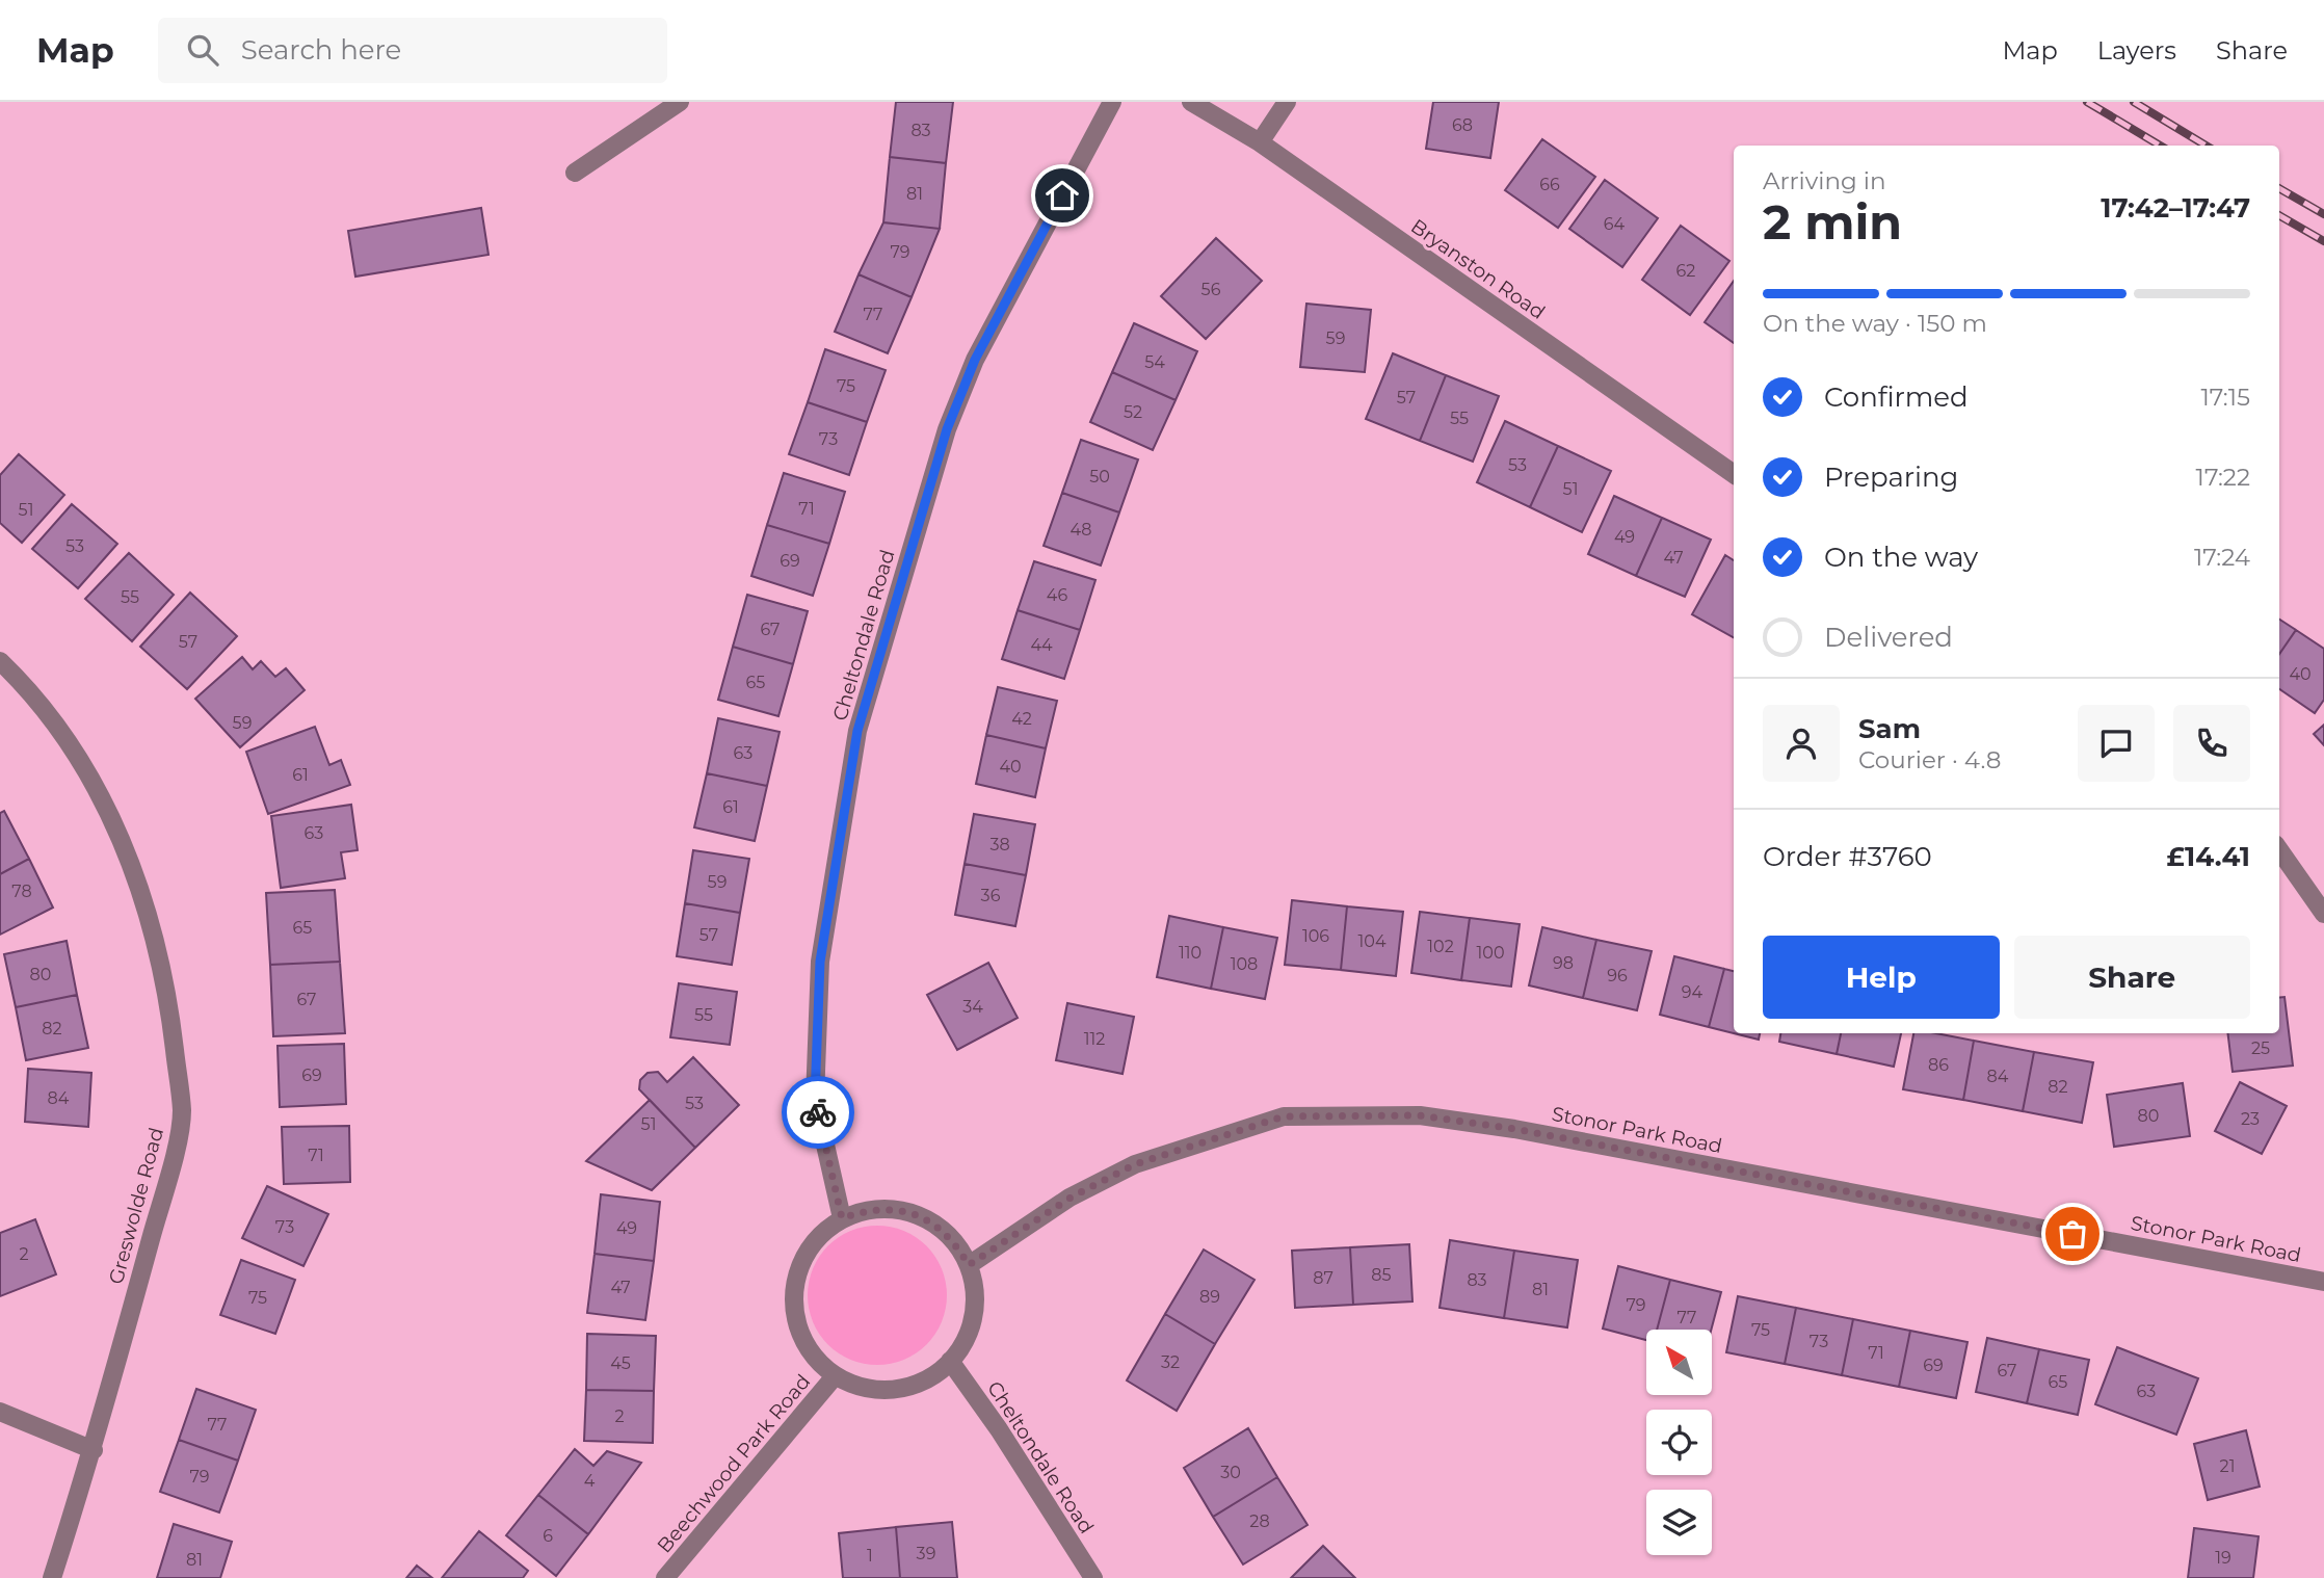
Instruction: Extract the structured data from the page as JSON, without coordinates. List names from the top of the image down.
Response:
{
  "streets": {
    "street": [
      "Bryanston Road",
      "Cheltondale Road",
      "Stonor Park Road",
      "Greswolde Road",
      "Beechwood Park Road"
    ]
  },
  "crossings": [
    ["Cheltondale Road", "Stonor Park Road"],
    ["Cheltondale Road", "Beechwood Park Road"],
    ["Stonor Park Road", "Beechwood Park Road"]
  ],
  "house_numbers": [
    "68",
    "83",
    "66",
    "81",
    "64",
    "79",
    "62",
    "56",
    "77",
    "59",
    "54",
    "75",
    "57",
    "52",
    "55",
    "73",
    "53",
    "50",
    "51",
    "71",
    "51",
    "48",
    "49",
    "53",
    "47",
    "69",
    "46",
    "55",
    "67",
    "57",
    "44",
    "40",
    "65",
    "42",
    "59",
    "63",
    "40",
    "61",
    "61",
    "63",
    "38",
    "59",
    "78",
    "36",
    "65",
    "57",
    "106",
    "104",
    "102",
    "110",
    "100",
    "98",
    "108",
    "80",
    "96",
    "94",
    "67",
    "34",
    "55",
    "82",
    "112",
    "25",
    "86",
    "69",
    "84",
    "82",
    "84",
    "53",
    "80",
    "23",
    "51",
    "71",
    "73",
    "49",
    "2",
    "85",
    "87",
    "83",
    "47",
    "81",
    "89",
    "75",
    "79",
    "77",
    "75",
    "73",
    "71",
    "32",
    "45",
    "69",
    "67",
    "65",
    "63",
    "2",
    "77",
    "21",
    "30",
    "79",
    "4",
    "28",
    "6",
    "39",
    "1",
    "19",
    "81"
  ],
  "north": "top left",
  "page": {
    "header": "Map",
    "search": "Search here",
    "nav": ["Map", "Layers", "Share"],
    "heading": ["2 min", "Arriving in", "17:42–17:47"],
    "panel": [
      "Sam",
      "Courier · 4.8",
      "Order #3760",
      "£14.41"
    ],
    "bar": "On the way · 150 m",
    "list": [
      ["Confirmed", "17:15"],
      ["Preparing", "17:22"],
      ["On the way", "17:24"],
      "Delivered"
    ],
    "buttons": ["Help", "Share"]
  }
}
